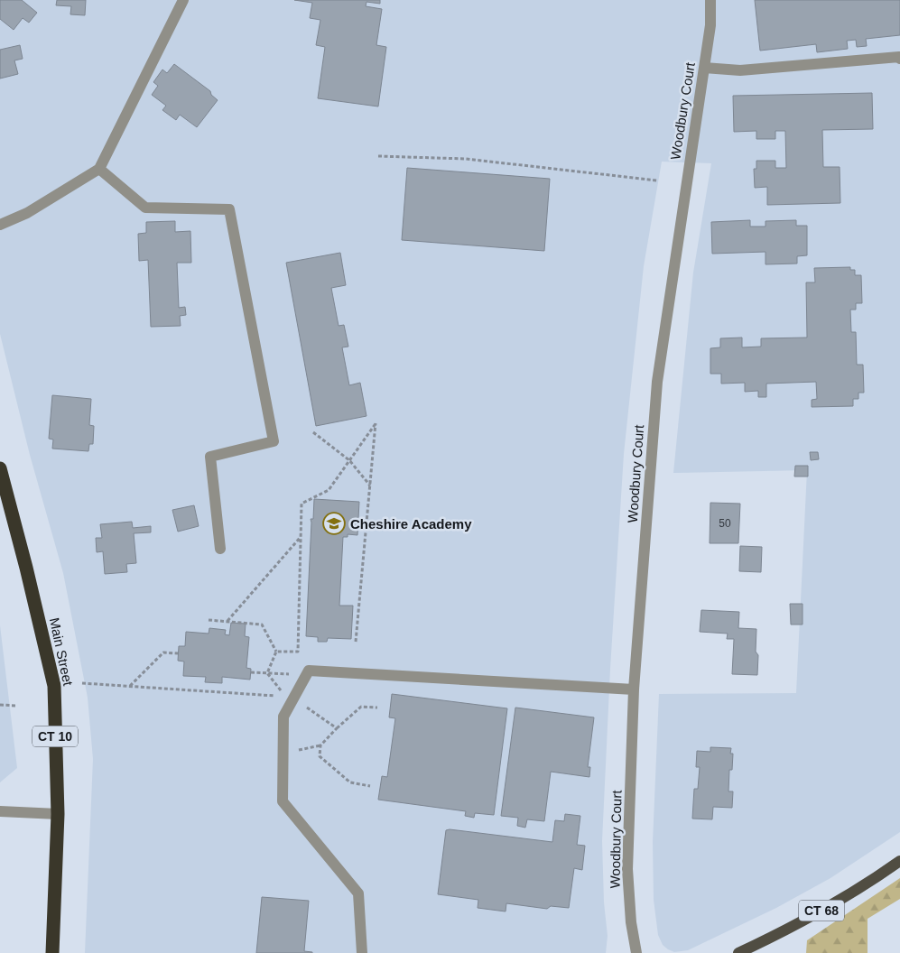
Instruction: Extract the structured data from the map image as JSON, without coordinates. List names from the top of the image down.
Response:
{
  "streets": {
    "highway": ["Main Street", "CT 10"],
    "main road": ["CT 68"],
    "street": ["Woodbury Court"]
  },
  "places": {
    "school or university": ["Cheshire Academy"]
  },
  "house_numbers": ["50"]
}
